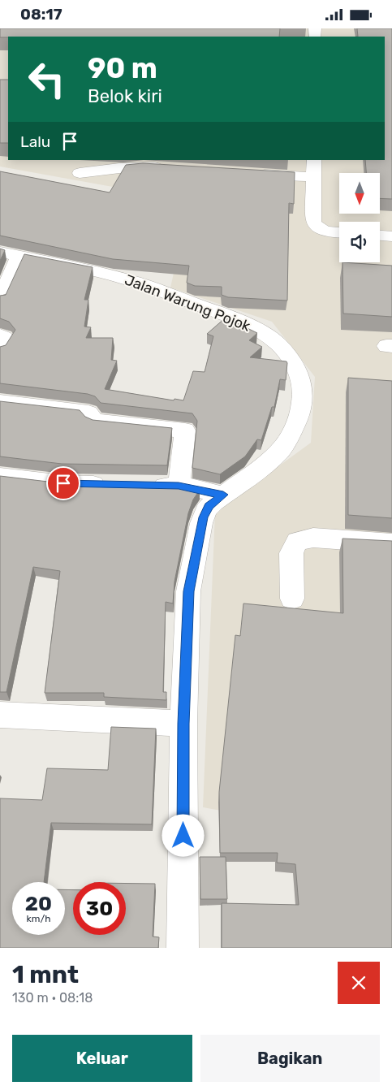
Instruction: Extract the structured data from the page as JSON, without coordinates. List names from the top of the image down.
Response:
{
  "streets": {
    "street": ["Jalan Warung Pojok"]
  },
  "north": "bottom",
  "page": {
    "status": "08:17",
    "turn": ["90 m", "Belok kiri"],
    "then": "Lalu",
    "speed": "20 km/h",
    "limit": "30",
    "heading": ["1 mnt", "130 m · 08:18"],
    "buttons": ["Keluar", "Bagikan"]
  }
}
